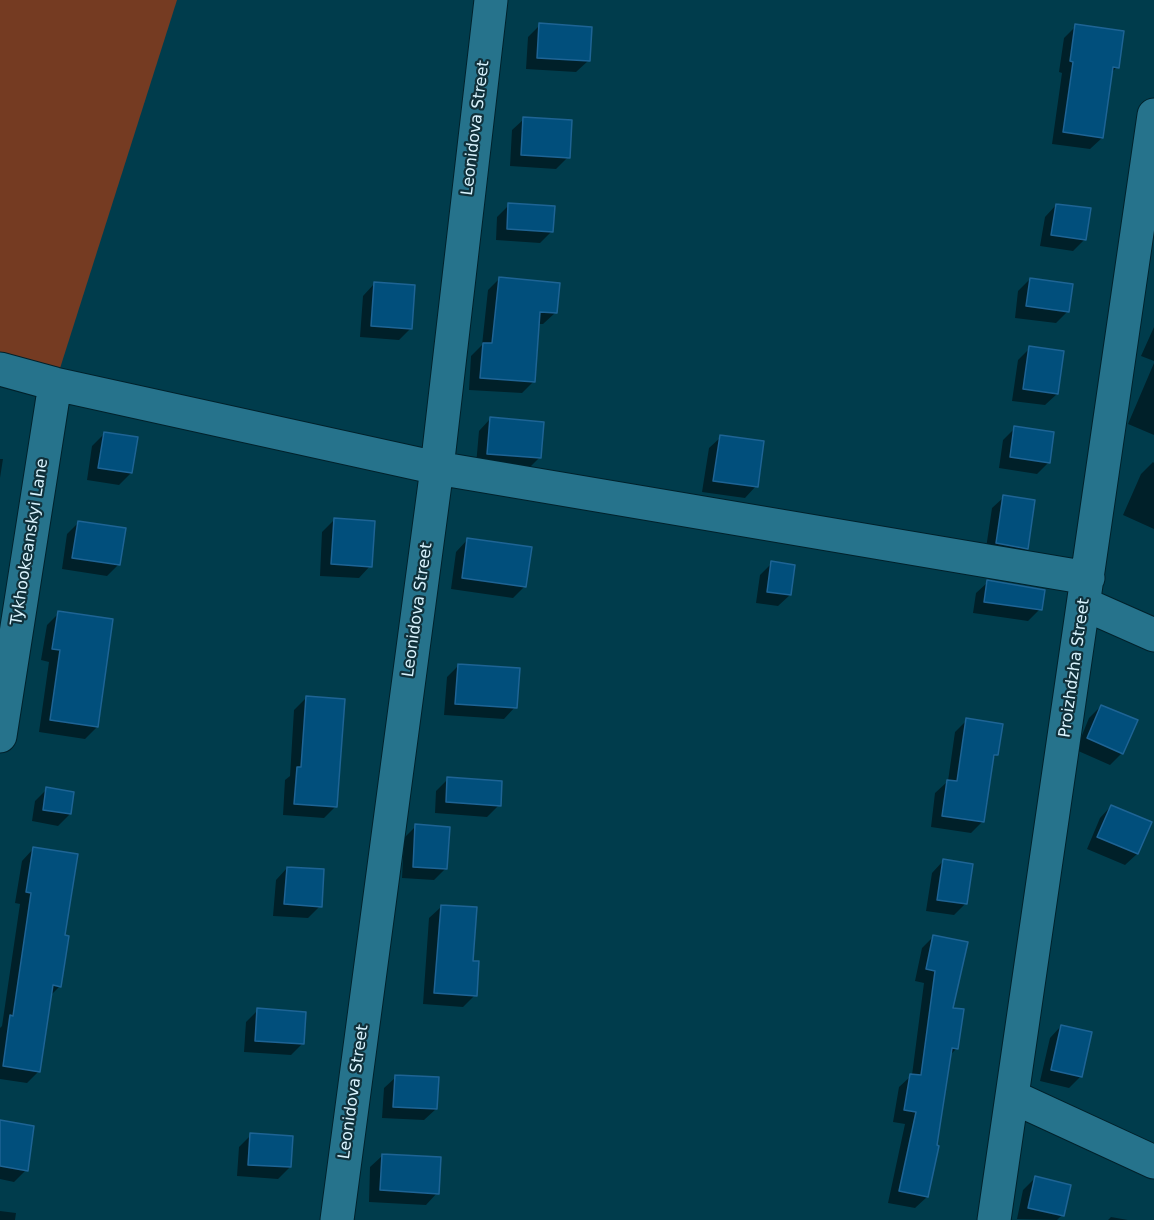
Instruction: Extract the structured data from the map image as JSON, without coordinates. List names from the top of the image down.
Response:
{
  "streets": {
    "street": ["Leonidova Street", "Tykhookeanskyi Lane", "Proizhdzha Street"]
  }
}
